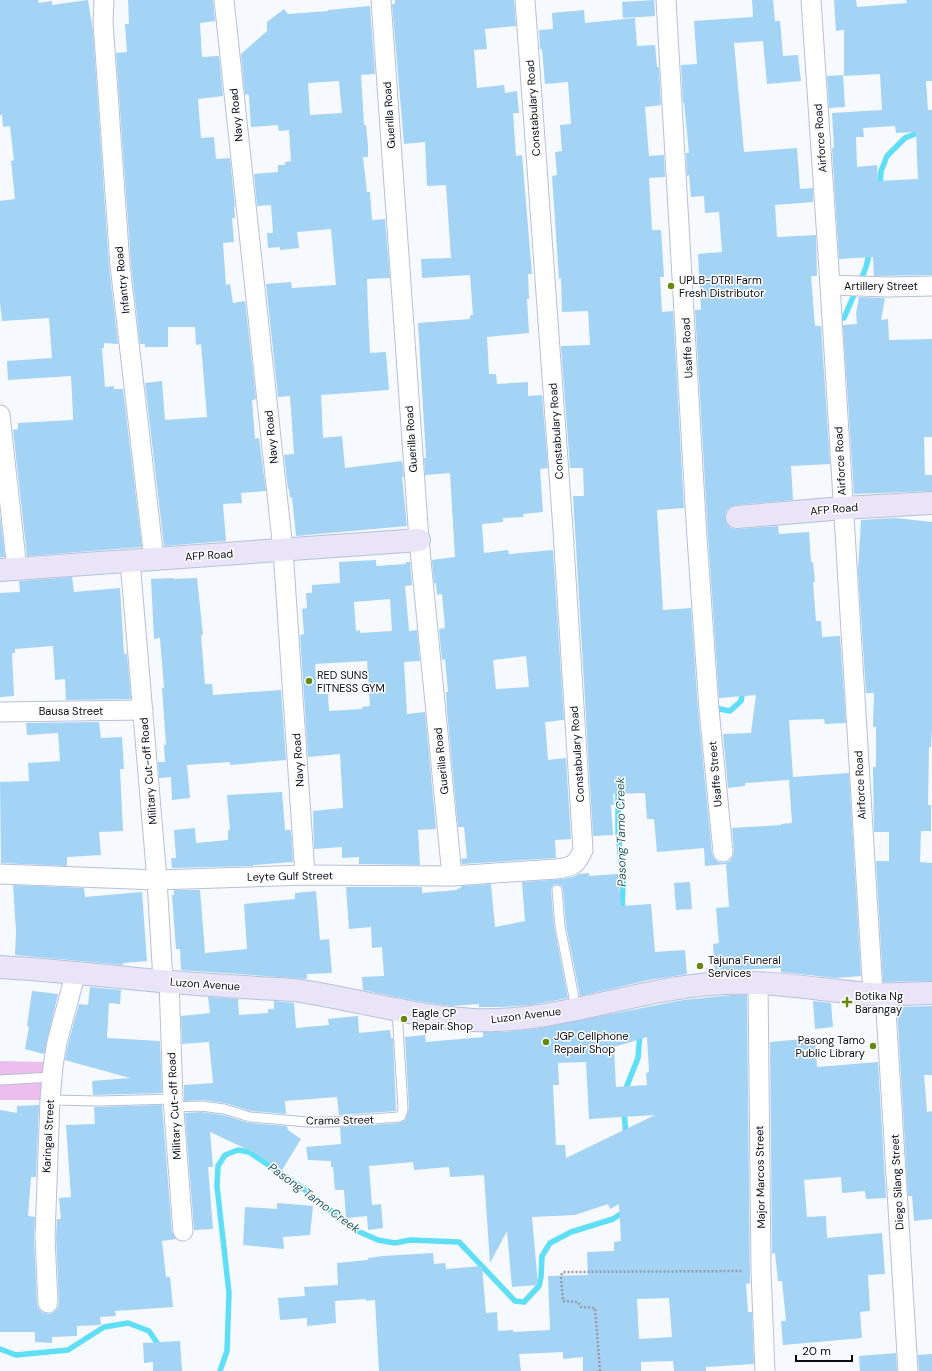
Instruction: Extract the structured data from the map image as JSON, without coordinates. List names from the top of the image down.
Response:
{
  "streets": {
    "main road": ["AFP Road", "Luzon Avenue"],
    "street": [
      "Constabulary Road",
      "Navy Road",
      "Guerilla Road",
      "Airforce Road",
      "Infantry Road",
      "Artillery Street",
      "Usaffe Road",
      "Bausa Street",
      "Military Cut-off Road",
      "Usaffe Street",
      "Leyte Gulf Street",
      "Karingal Street",
      "Major Marcos Street",
      "Diego Silang Street"
    ],
    "lane": ["Crame Street"]
  },
  "crossings": [
    ["Constabulary Road", "Leyte Gulf Street"],
    ["Navy Road", "AFP Road"],
    ["Navy Road", "Leyte Gulf Street"],
    ["Guerilla Road", "AFP Road"],
    ["Guerilla Road", "Leyte Gulf Street"],
    ["Airforce Road", "Artillery Street"],
    ["Airforce Road", "AFP Road"],
    ["Airforce Road", "Luzon Avenue"],
    ["Airforce Road", "Diego Silang Street"],
    ["Infantry Road", "AFP Road"],
    ["Usaffe Road", "Usaffe Street"],
    ["AFP Road", "Military Cut-off Road"],
    ["Bausa Street", "Military Cut-off Road"],
    ["Military Cut-off Road", "Leyte Gulf Street"],
    ["Military Cut-off Road", "Luzon Avenue"],
    ["Military Cut-off Road", "Crame Street"],
    ["Luzon Avenue", "Crame Street"],
    ["Luzon Avenue", "Karingal Street"],
    ["Luzon Avenue", "Major Marcos Street"],
    ["Luzon Avenue", "Diego Silang Street"]
  ],
  "water": ["Pasong Tamo Creek"],
  "places": {
    "other": [
      "UPLB-DTRI Farm Fresh Distributor",
      "RED SUNS FITNESS GYM",
      "Tajuna Funeral Services",
      "Eagle CP Repair Shop",
      "JGP Cellphone Repair Shop",
      "Pasong Tamo Public Library"
    ],
    "health": ["Botika Ng Barangay"]
  },
  "scale_bar": "20 m"
}
